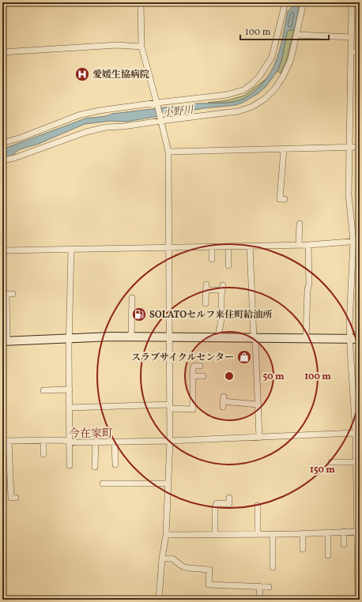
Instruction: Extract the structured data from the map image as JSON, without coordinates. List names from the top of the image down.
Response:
{
  "districts": ["今在家町"],
  "water": ["小野川"],
  "places": {
    "hospital": ["愛媛生協病院"],
    "fuel station": ["SOLATOセルフ来住町給油所"],
    "shop": ["スラブサイクルセンター"]
  },
  "scale_bar": "100 m",
  "rings": ["50 m", "100 m", "150 m"]
}
